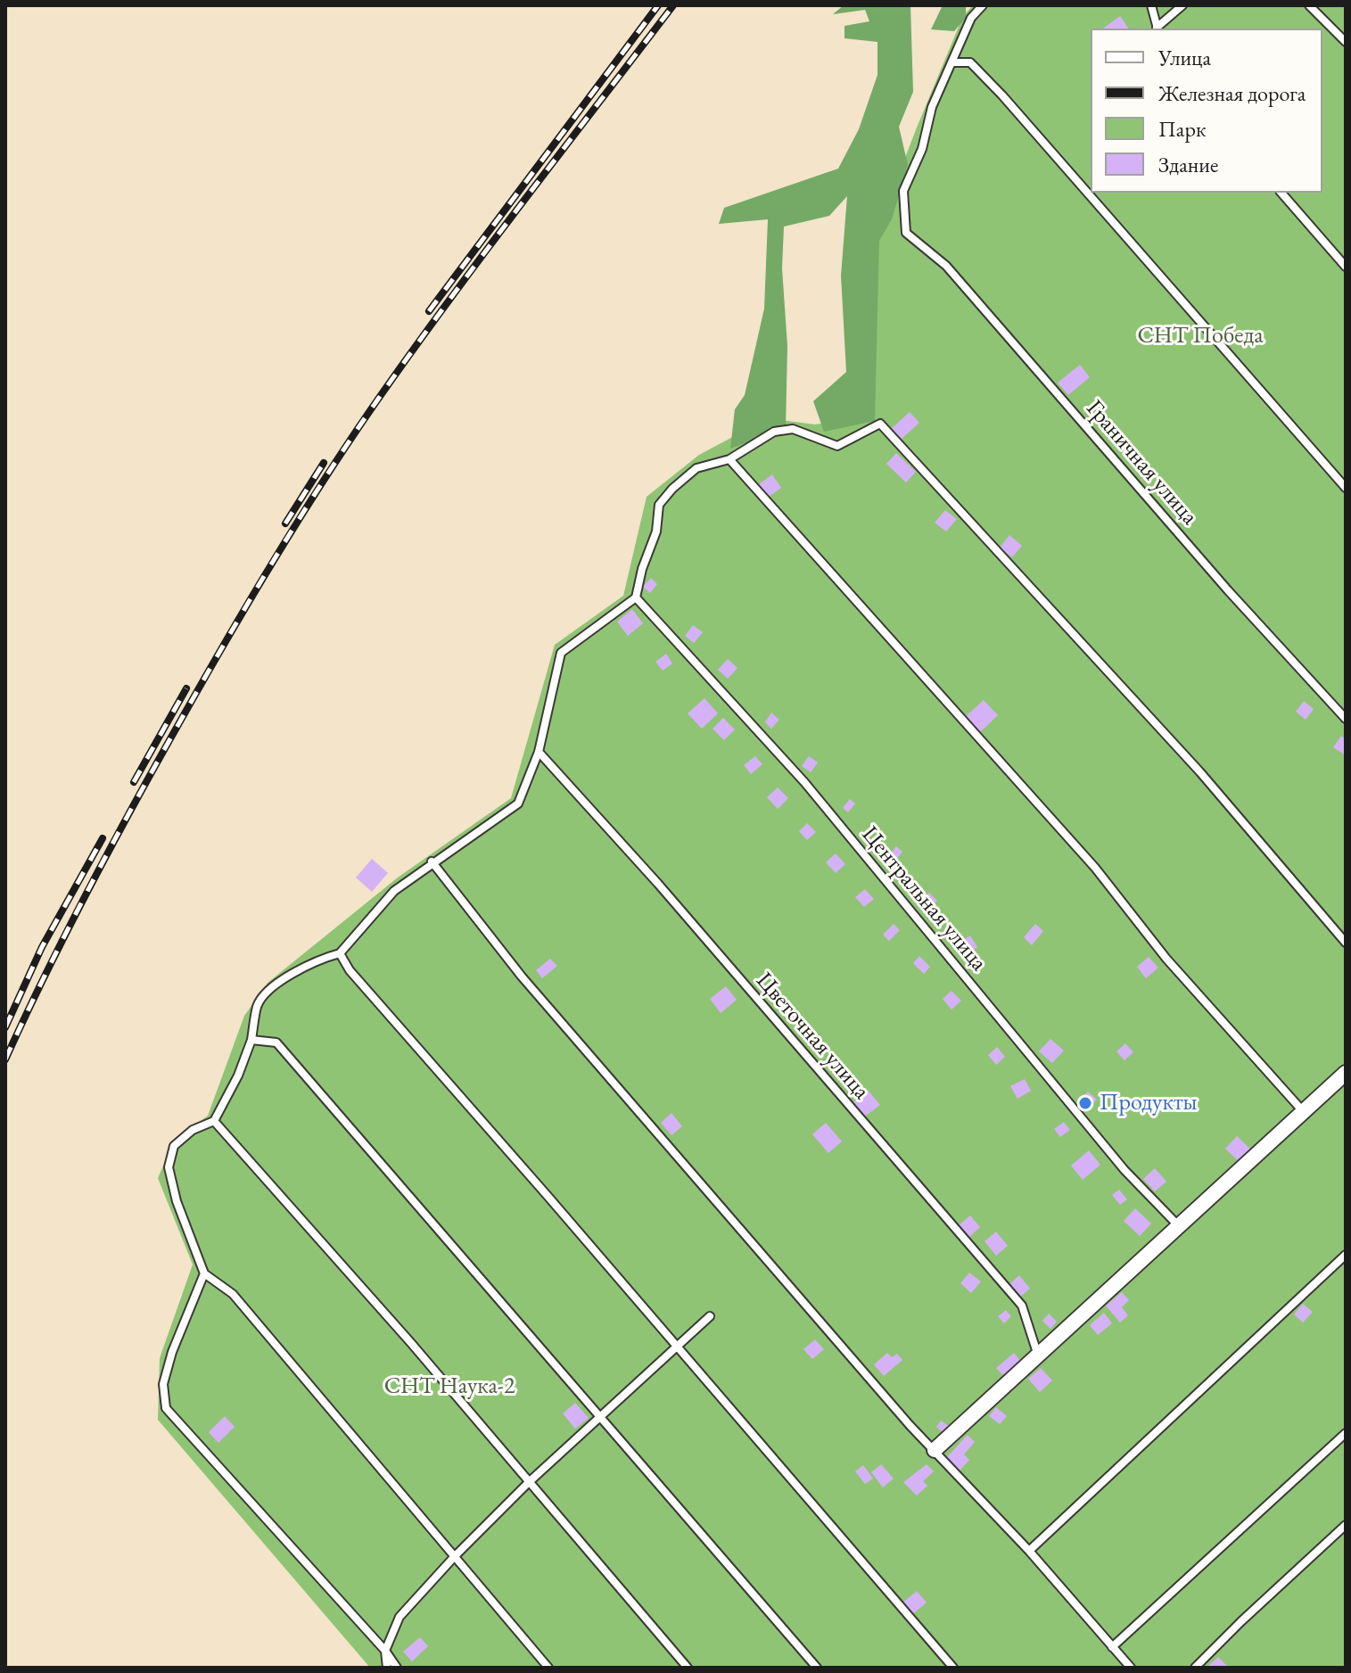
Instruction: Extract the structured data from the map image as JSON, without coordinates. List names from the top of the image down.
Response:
{
  "streets": {
    "lane": ["Граничная улица", "Центральная улица", "Цветочная улица"]
  },
  "parks": ["СНТ Победа", "СНТ Наука-2"],
  "places": ["Продукты"],
  "legend": [
    "Улица",
    "Железная дорога",
    "Парк",
    "Здание"
  ]
}
